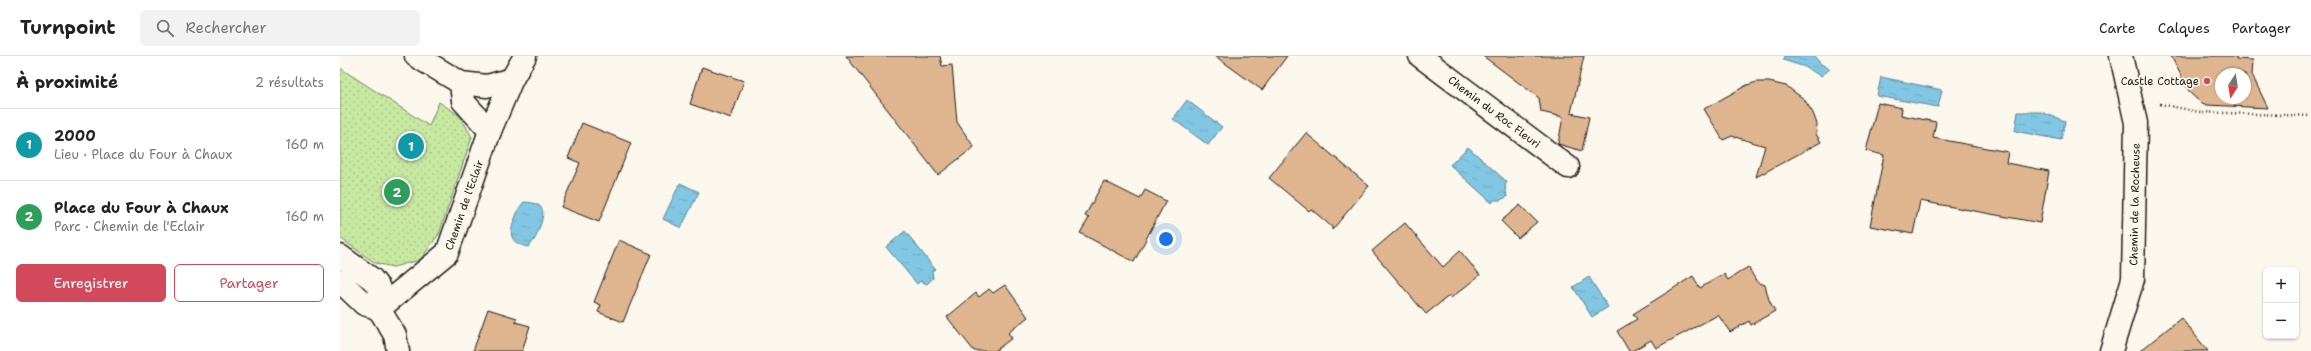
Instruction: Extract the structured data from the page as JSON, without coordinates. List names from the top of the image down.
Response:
{
  "streets": {
    "street": ["Chemin du Roc Fleuri", "Chemin de la Rocheuse", "Chemin de l'Eclair"]
  },
  "places": ["Castle Cottage"],
  "north": "bottom",
  "page": {
    "header": "Turnpoint",
    "search": "Rechercher",
    "nav": ["Carte", "Calques", "Partager"],
    "heading": ["À proximité", "2 résultats"],
    "list": [
      {
        "mark": "1",
        "name": "2000",
        "note": "Lieu · Place du Four à Chaux",
        "value": "160 m"
      },
      {
        "mark": "2",
        "name": "Place du Four à Chaux",
        "note": "Parc · Chemin de l'Eclair",
        "value": "160 m"
      }
    ],
    "pins": ["1", "2"],
    "buttons": ["Enregistrer", "Partager"],
    "map_buttons": ["+", "−"]
  }
}
